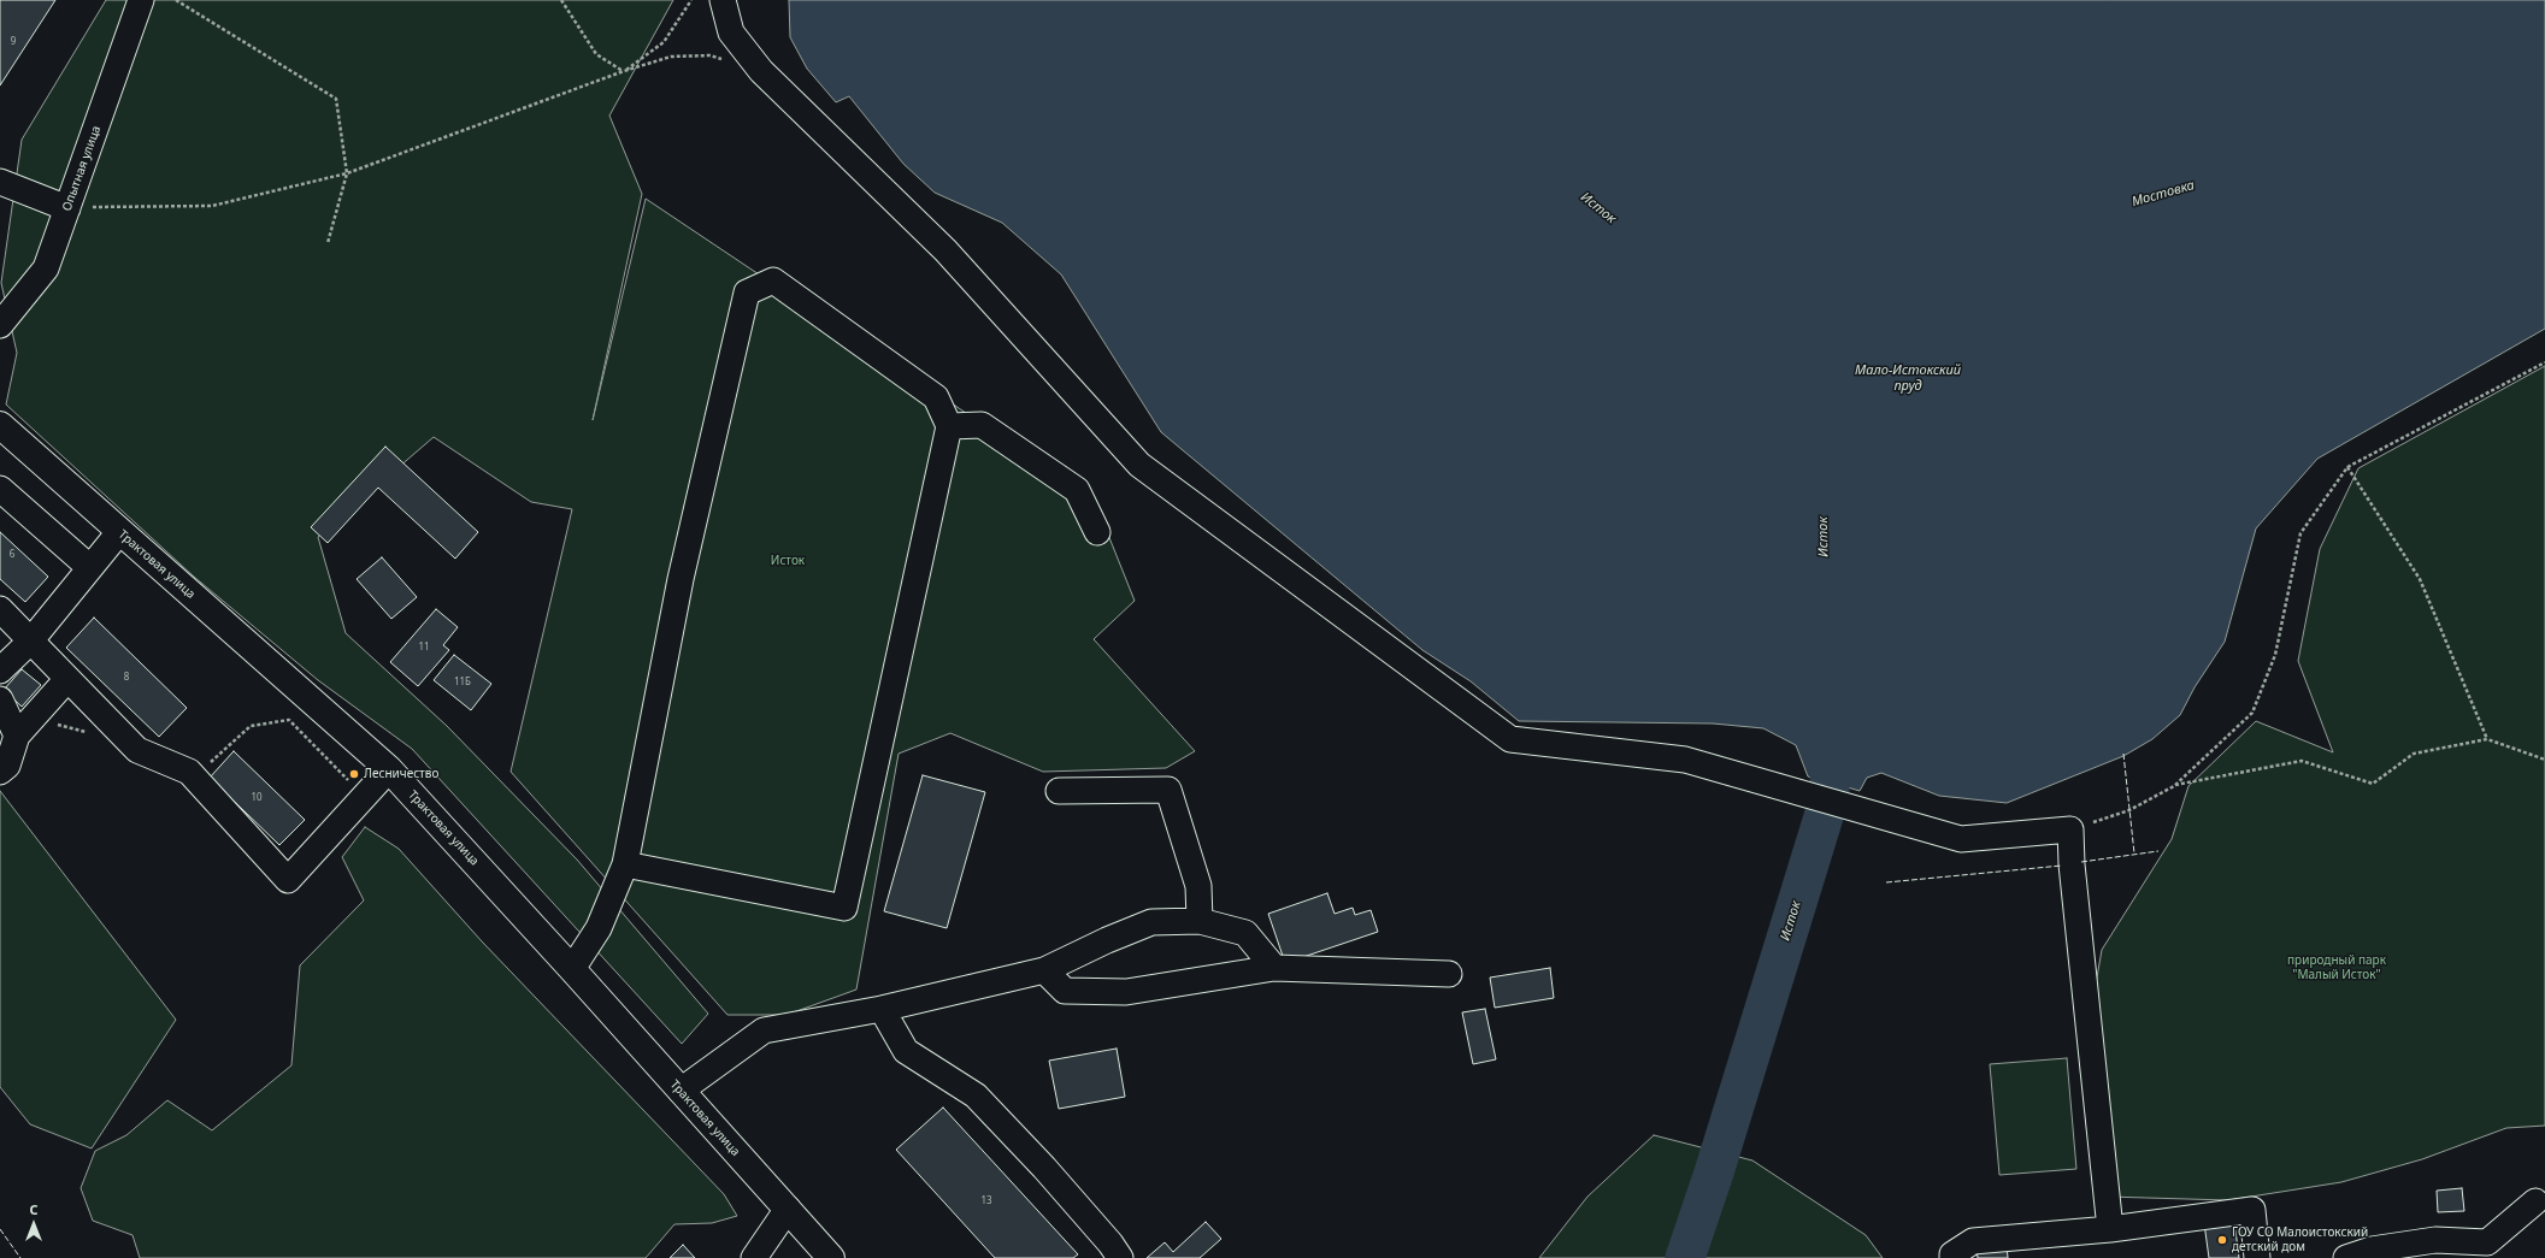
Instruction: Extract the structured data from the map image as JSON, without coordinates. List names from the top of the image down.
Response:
{
  "streets": {
    "main road": ["Трактовая улица"],
    "street": ["Опытная улица"]
  },
  "water": ["Мостовка", "Исток", "Мало-Истокский пруд"],
  "parks": ["Исток", "природный парк \"Малый Исток\""],
  "places": ["Лесничество", "ГОУ СО Малоистокский детский дом"],
  "house_numbers": [
    "9",
    "6",
    "11",
    "8",
    "11Б",
    "10",
    "13"
  ],
  "north": "top"
}
